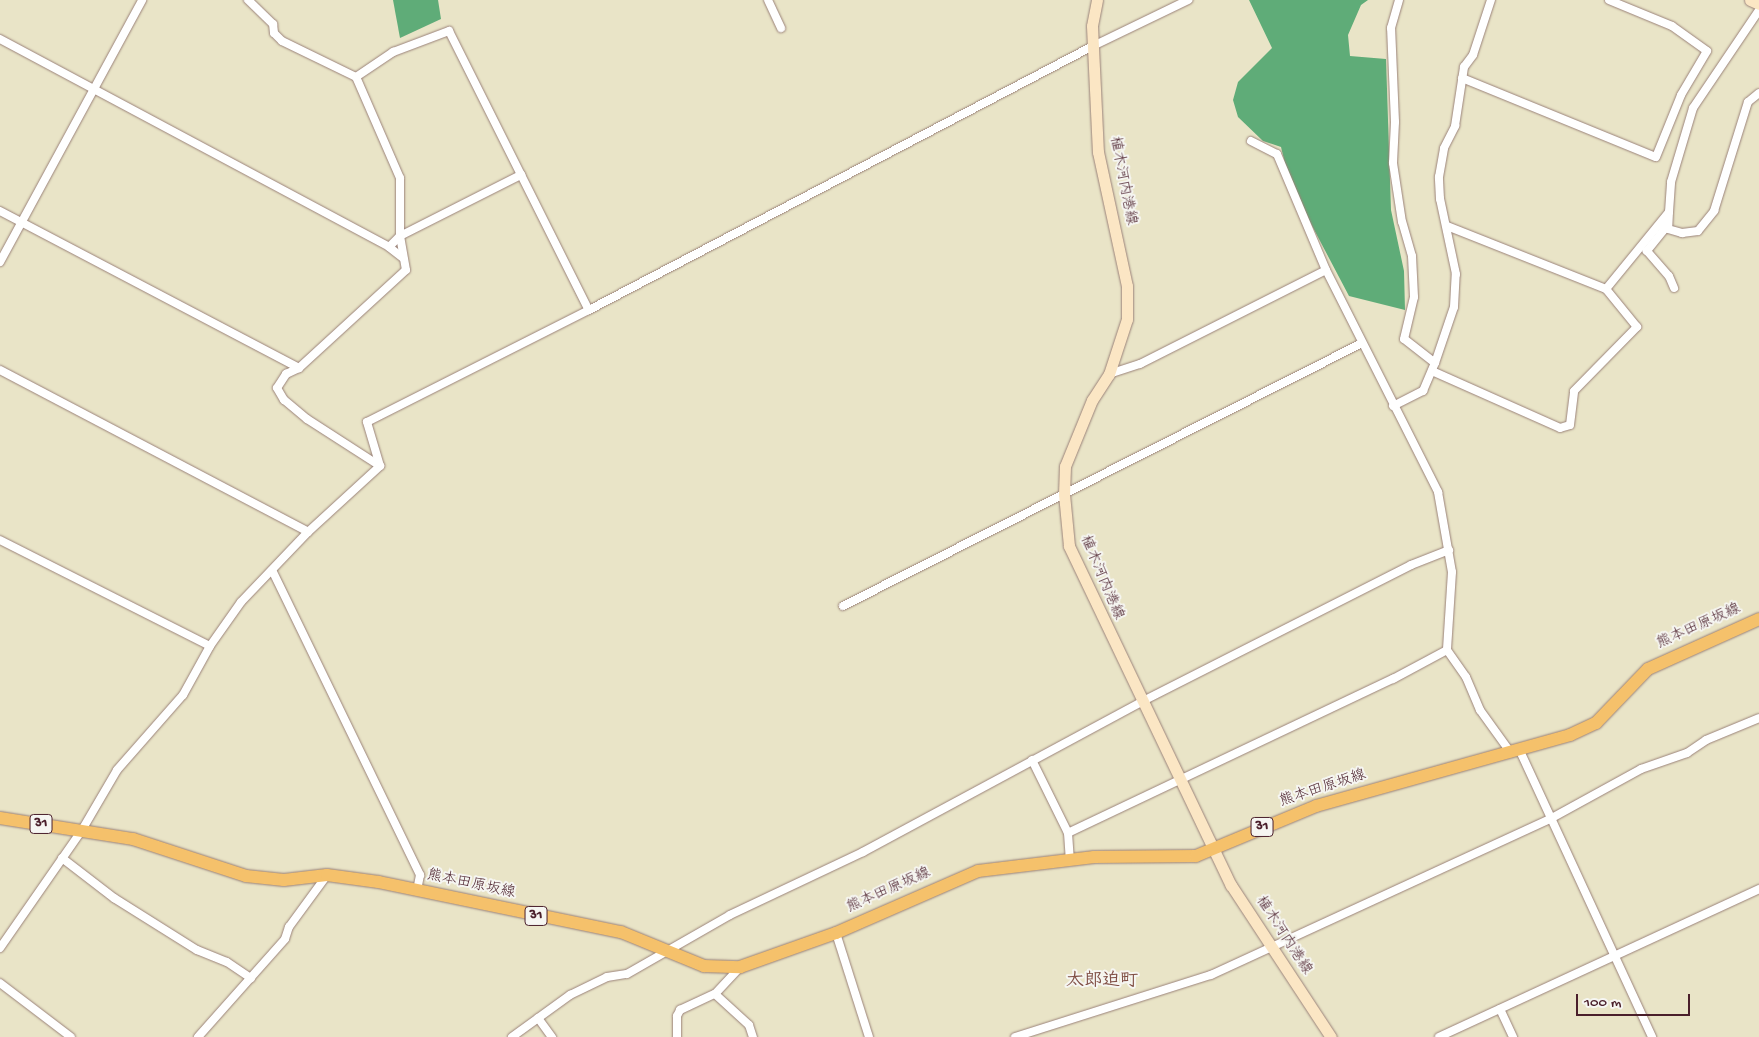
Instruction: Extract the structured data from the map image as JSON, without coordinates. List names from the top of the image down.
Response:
{
  "streets": {
    "main road": ["植木河内港線", "熊本田原坂線", "31"]
  },
  "crossings": [
    ["植木河内港線", "熊本田原坂線"]
  ],
  "districts": ["太郎迫町"],
  "scale_bar": "100 m"
}
